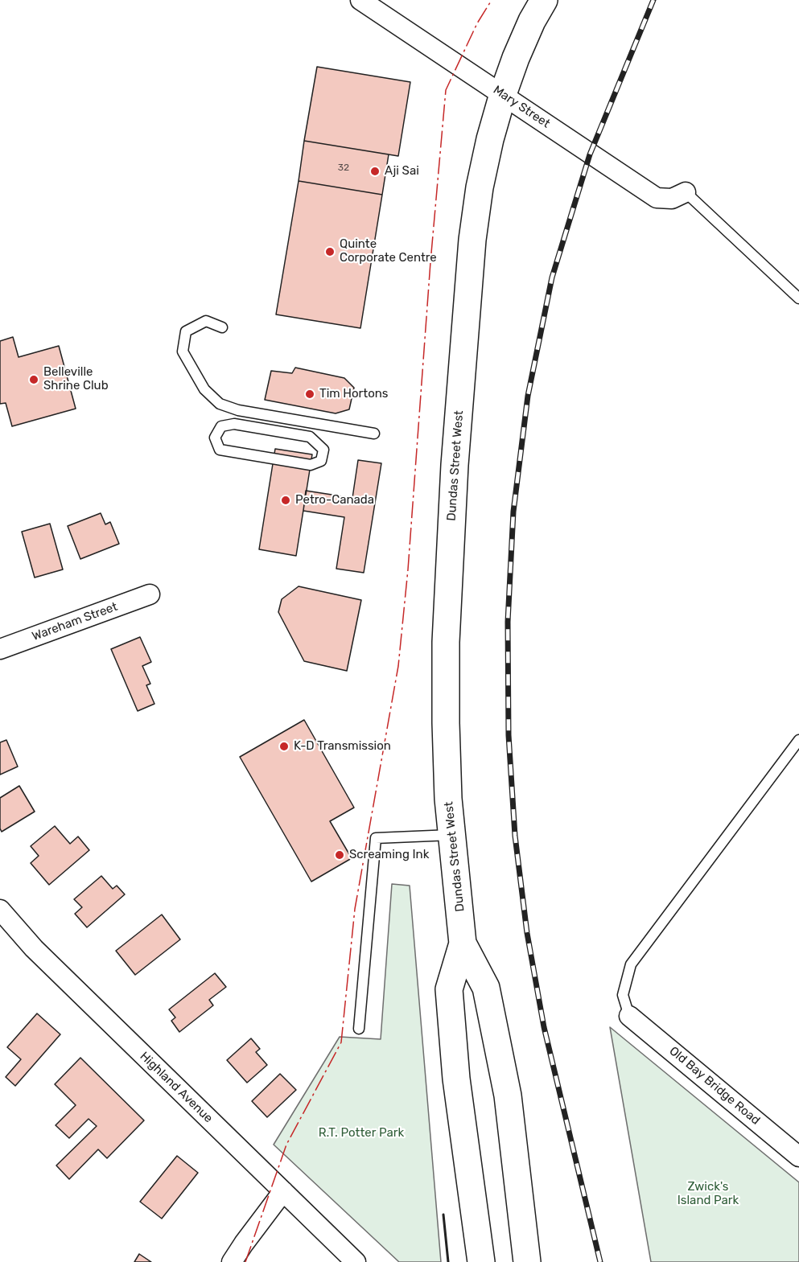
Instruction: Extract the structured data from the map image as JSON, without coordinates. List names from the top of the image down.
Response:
{
  "streets": {
    "main road": ["Dundas Street West"],
    "street": [
      "Mary Street",
      "Wareham Street",
      "Old Bay Bridge Road",
      "Highland Avenue"
    ]
  },
  "crossings": [
    ["Mary Street", "Dundas Street West"]
  ],
  "parks": ["R.T. Potter Park", "Zwick's Island Park"],
  "places": [
    "Aji Sai",
    "Quinte Corporate Centre",
    "Belleville Shrine Club",
    "Tim Hortons",
    "Petro-Canada",
    "K-D Transmission",
    "Screaming Ink"
  ],
  "house_numbers": ["32"]
}
